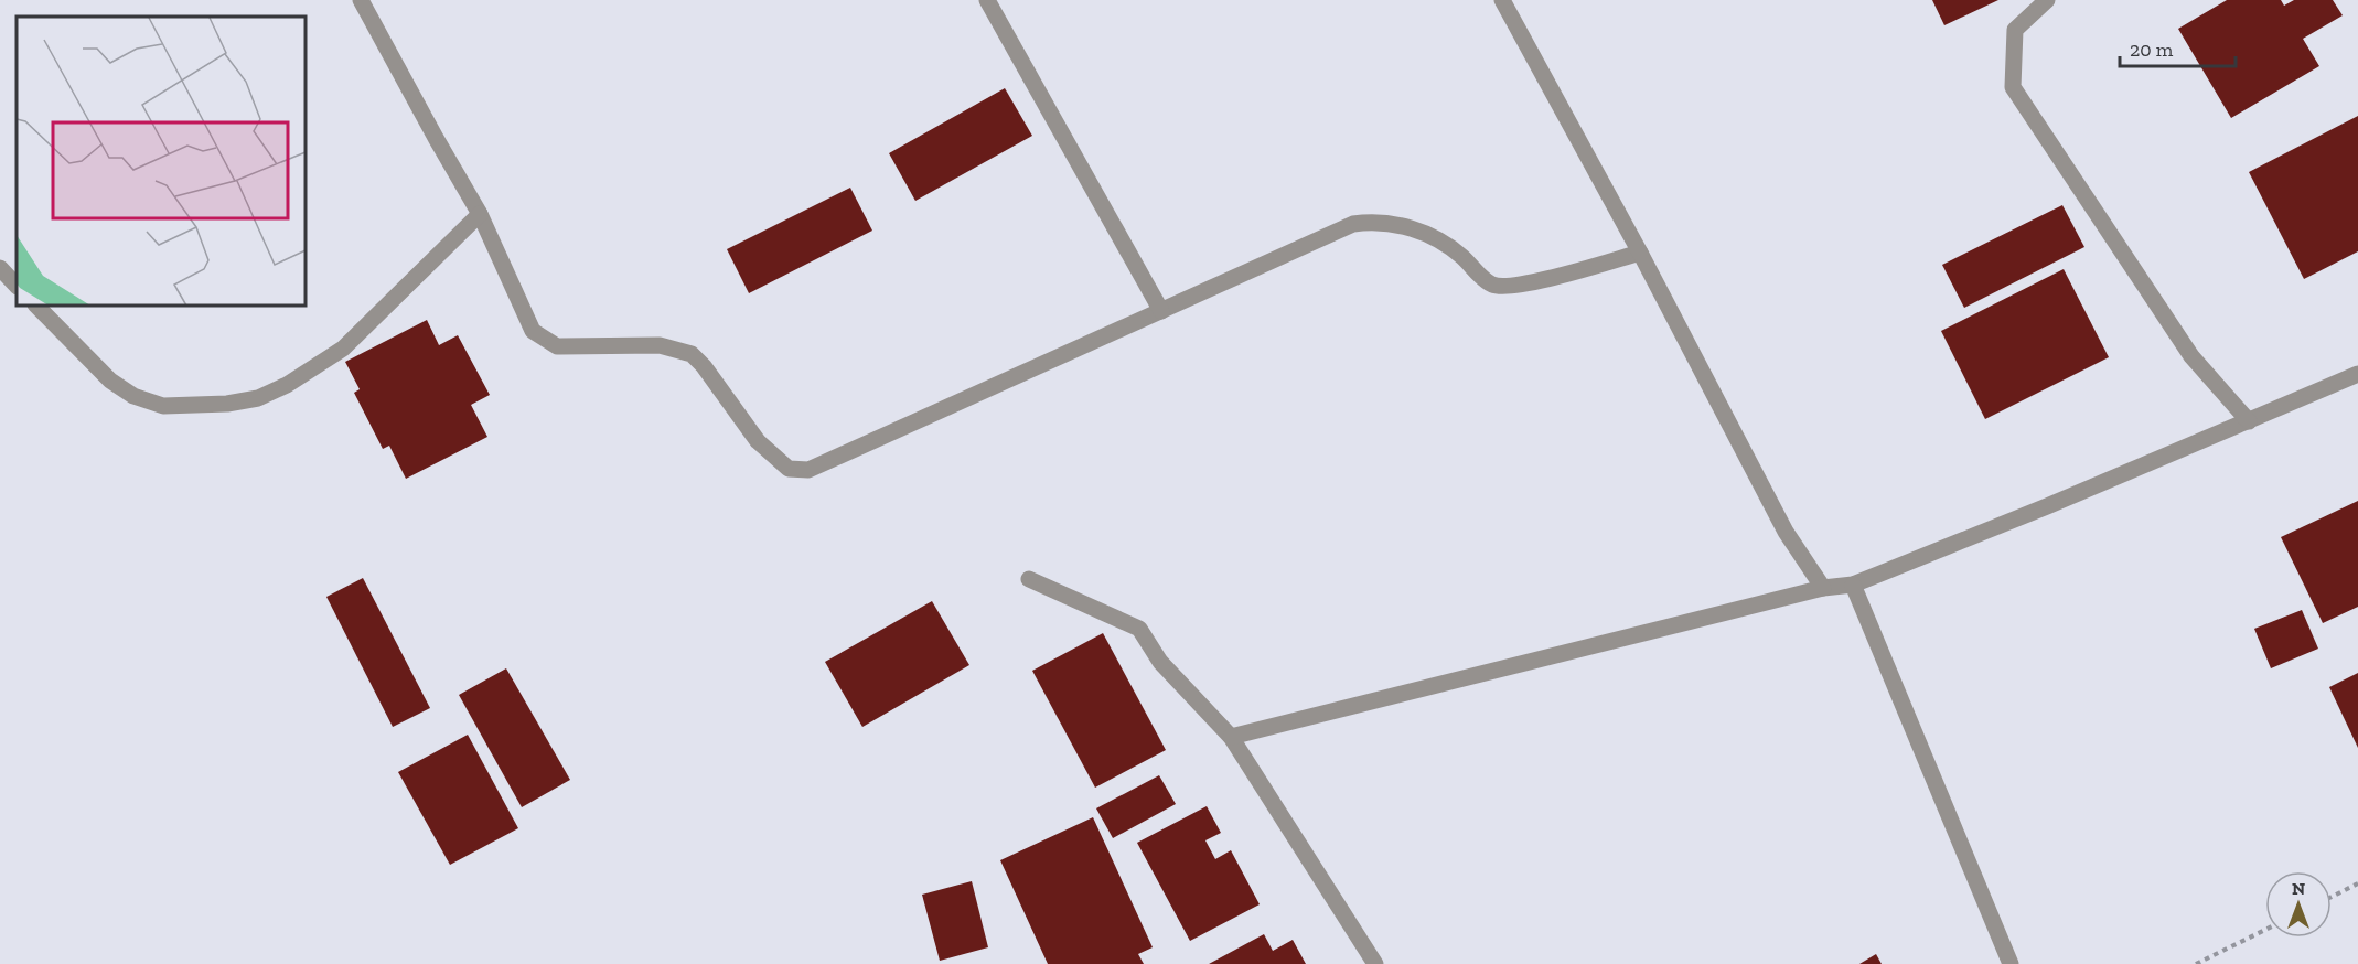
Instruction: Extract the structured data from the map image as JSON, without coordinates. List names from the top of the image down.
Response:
{
  "scale_bar": "20 m",
  "north": "top"
}
